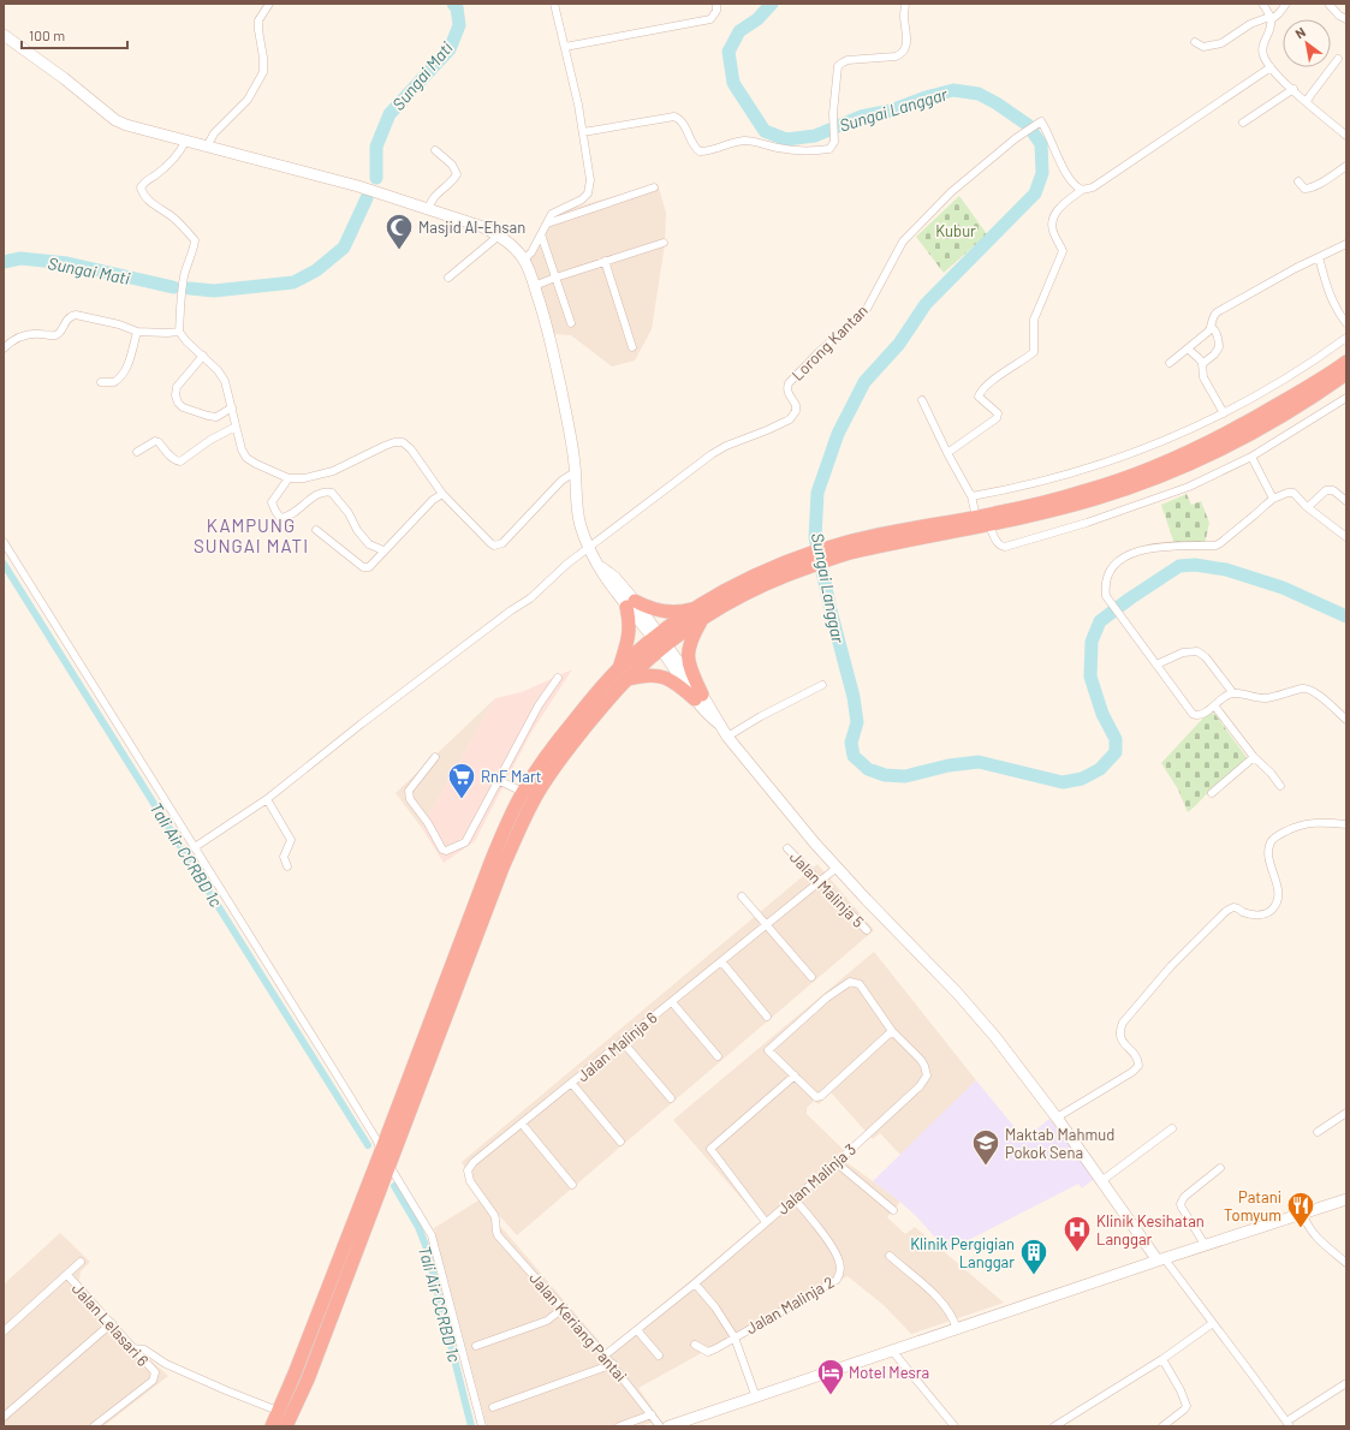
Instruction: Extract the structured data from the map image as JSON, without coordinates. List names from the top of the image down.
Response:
{
  "streets": {
    "street": [
      "Lorong Kantan",
      "Jalan Malinja 5",
      "Jalan Malinja 6",
      "Jalan Malinja 3",
      "Jalan Malinja 2",
      "Jalan Lelasari 6",
      "Jalan Keriang Pantai"
    ]
  },
  "crossings": [
    ["Jalan Malinja 5", "Jalan Malinja 6"],
    ["Jalan Malinja 6", "Jalan Keriang Pantai"],
    ["Jalan Malinja 3", "Jalan Malinja 2"],
    ["Jalan Malinja 3", "Jalan Keriang Pantai"]
  ],
  "districts": ["KAMPUNG SUNGAI MATI"],
  "water": ["Sungai Mati", "Sungai Langgar", "Tali Air CCRBD 1c"],
  "parks": ["Kubur"],
  "places": {
    "mosque": ["Masjid Al-Ehsan"],
    "supermarket": ["RnF Mart"],
    "school or university": ["Maktab Mahmud Pokok Sena"],
    "restaurant": ["Patani Tomyum"],
    "hospital": ["Klinik Kesihatan Langgar"],
    "building": ["Klinik Pergigian Langgar"],
    "hotel": ["Motel Mesra"]
  },
  "scale_bar": "100 m",
  "north": "top left"
}
